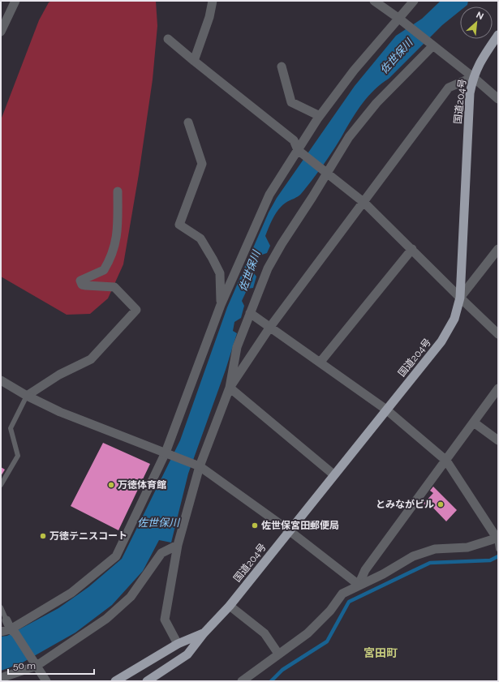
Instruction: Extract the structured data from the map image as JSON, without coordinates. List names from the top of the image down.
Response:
{
  "streets": {
    "highway": ["国道204号"]
  },
  "districts": ["宮田町"],
  "water": ["佐世保川"],
  "places": [
    "万徳体育館",
    "とみながビル",
    "佐世保宮田郵便局",
    "万徳テニスコート"
  ],
  "scale_bar": "50 m",
  "north": "top right"
}
